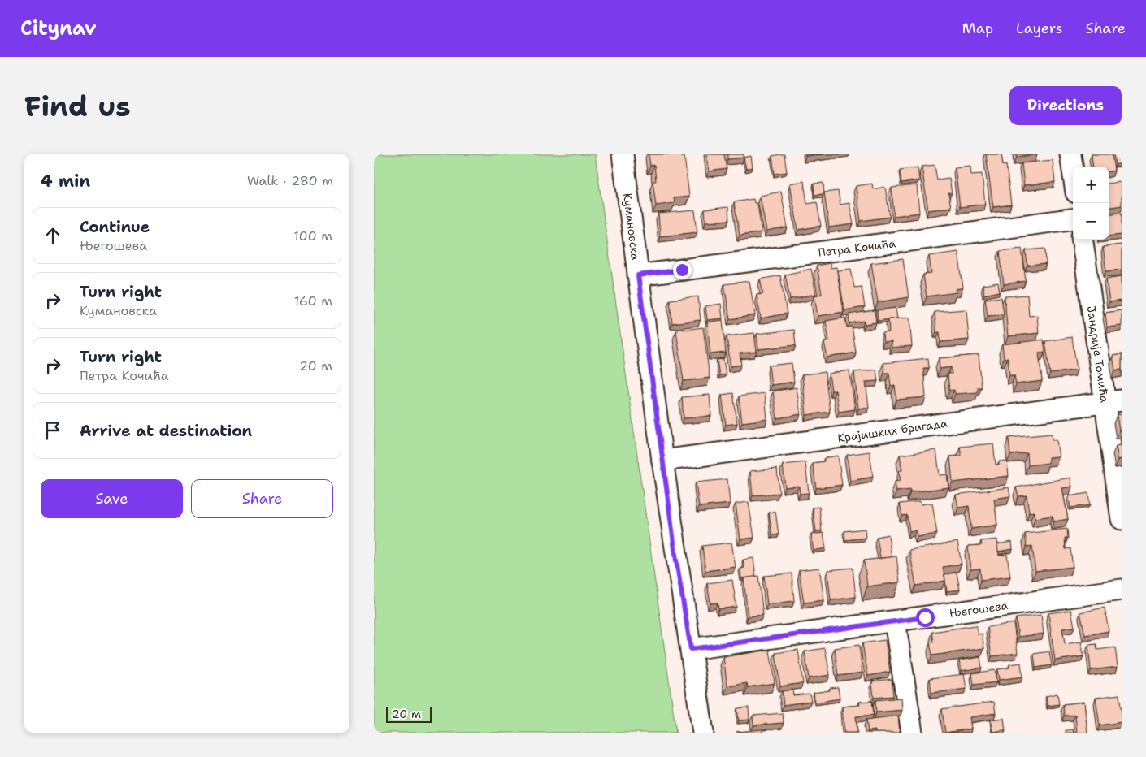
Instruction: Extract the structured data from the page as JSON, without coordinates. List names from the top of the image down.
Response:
{
  "streets": {
    "street": [
      "Кумановска",
      "Петра Кочића",
      "Јандрије Томића",
      "Крајишких бригада",
      "Његошева"
    ]
  },
  "crossings": [
    ["Кумановска", "Петра Кочића"],
    ["Кумановска", "Крајишких бригада"],
    ["Кумановска", "Његошева"],
    ["Јандрије Томића", "Крајишких бригада"]
  ],
  "scale_bar": "20 m",
  "page": {
    "header": "Citynav",
    "nav": ["Map", "Layers", "Share"],
    "buttons": [
      "Directions",
      ["Save", "Share"]
    ],
    "title": "Find us",
    "heading": ["4 min", "Walk · 280 m"],
    "map_buttons": ["+", "−"],
    "list": [
      ["Continue", "Његошева", "100 m"],
      ["Turn right", "Кумановска", "160 m"],
      ["Turn right", "Петра Кочића", "20 m"],
      "Arrive at destination"
    ],
    "scale": "20 m"
  }
}
